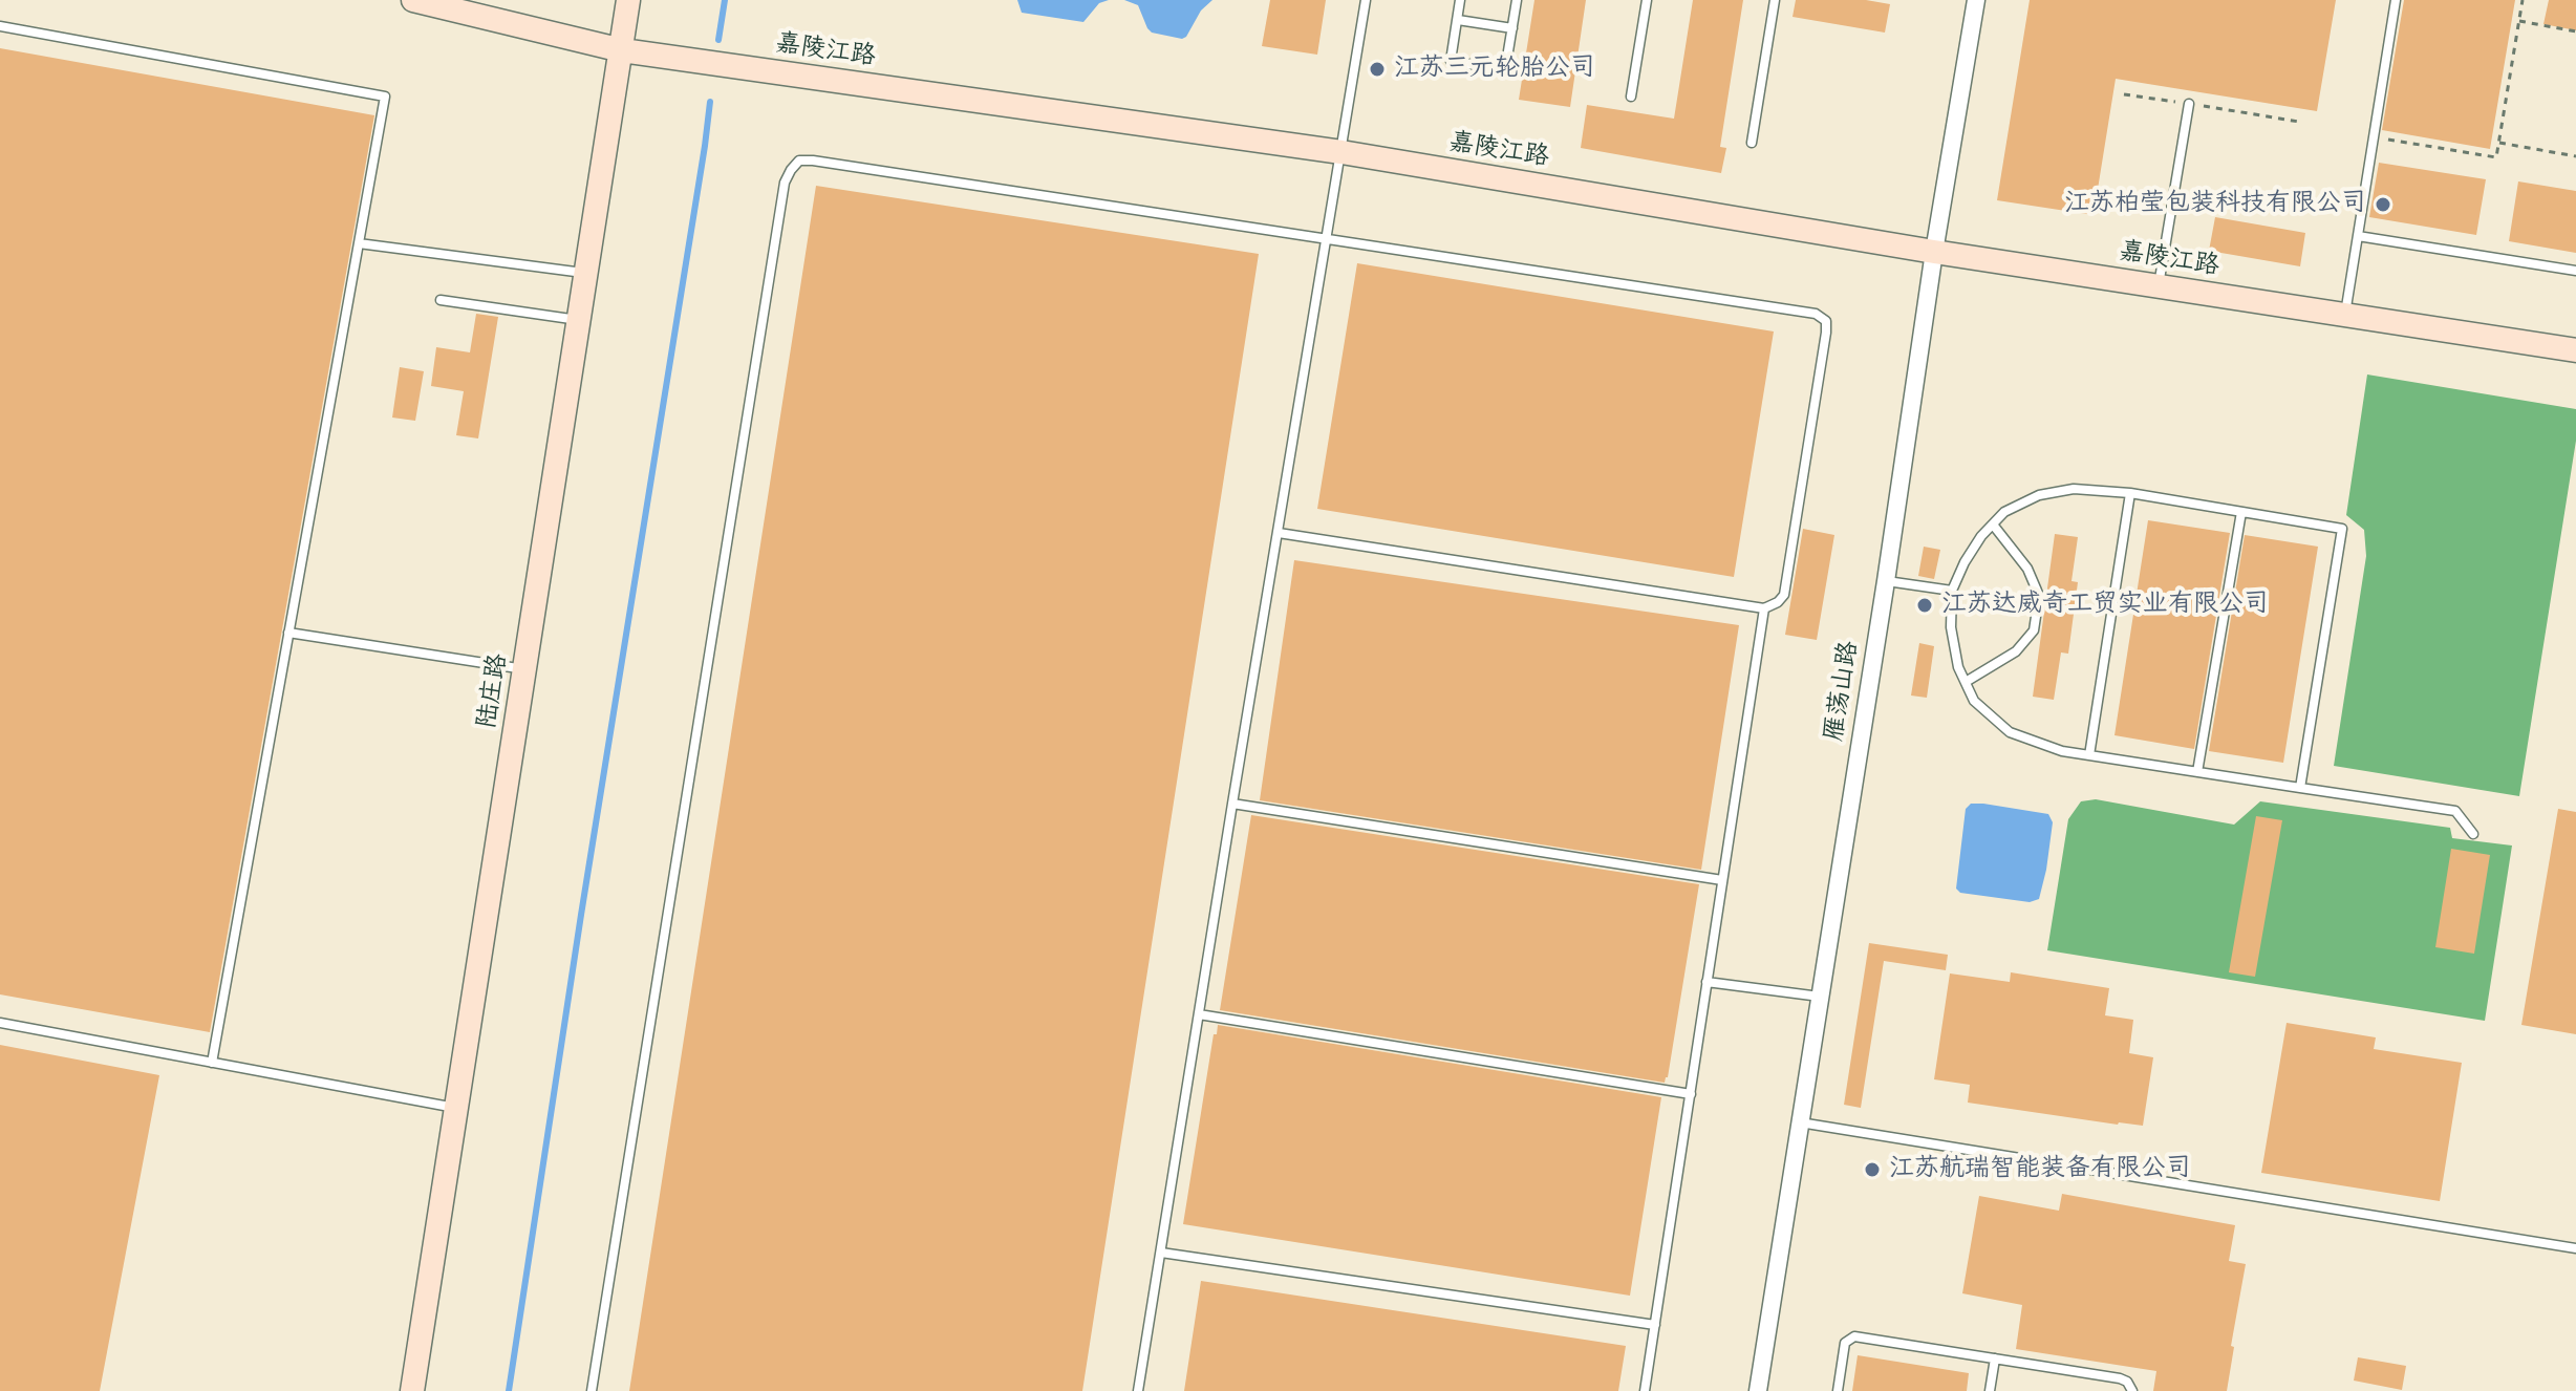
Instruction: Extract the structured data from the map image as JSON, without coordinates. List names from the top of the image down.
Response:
{
  "streets": {
    "street": ["嘉陵江路", "陆庄路", "雁荡山路"]
  },
  "crossings": [
    ["嘉陵江路", "陆庄路"],
    ["嘉陵江路", "雁荡山路"]
  ],
  "places": [
    "江苏三元轮胎公司",
    "江苏柏莹包装科技有限公司",
    "江苏达威奇工贸实业有限公司",
    "江苏航瑞智能装备有限公司"
  ]
}
